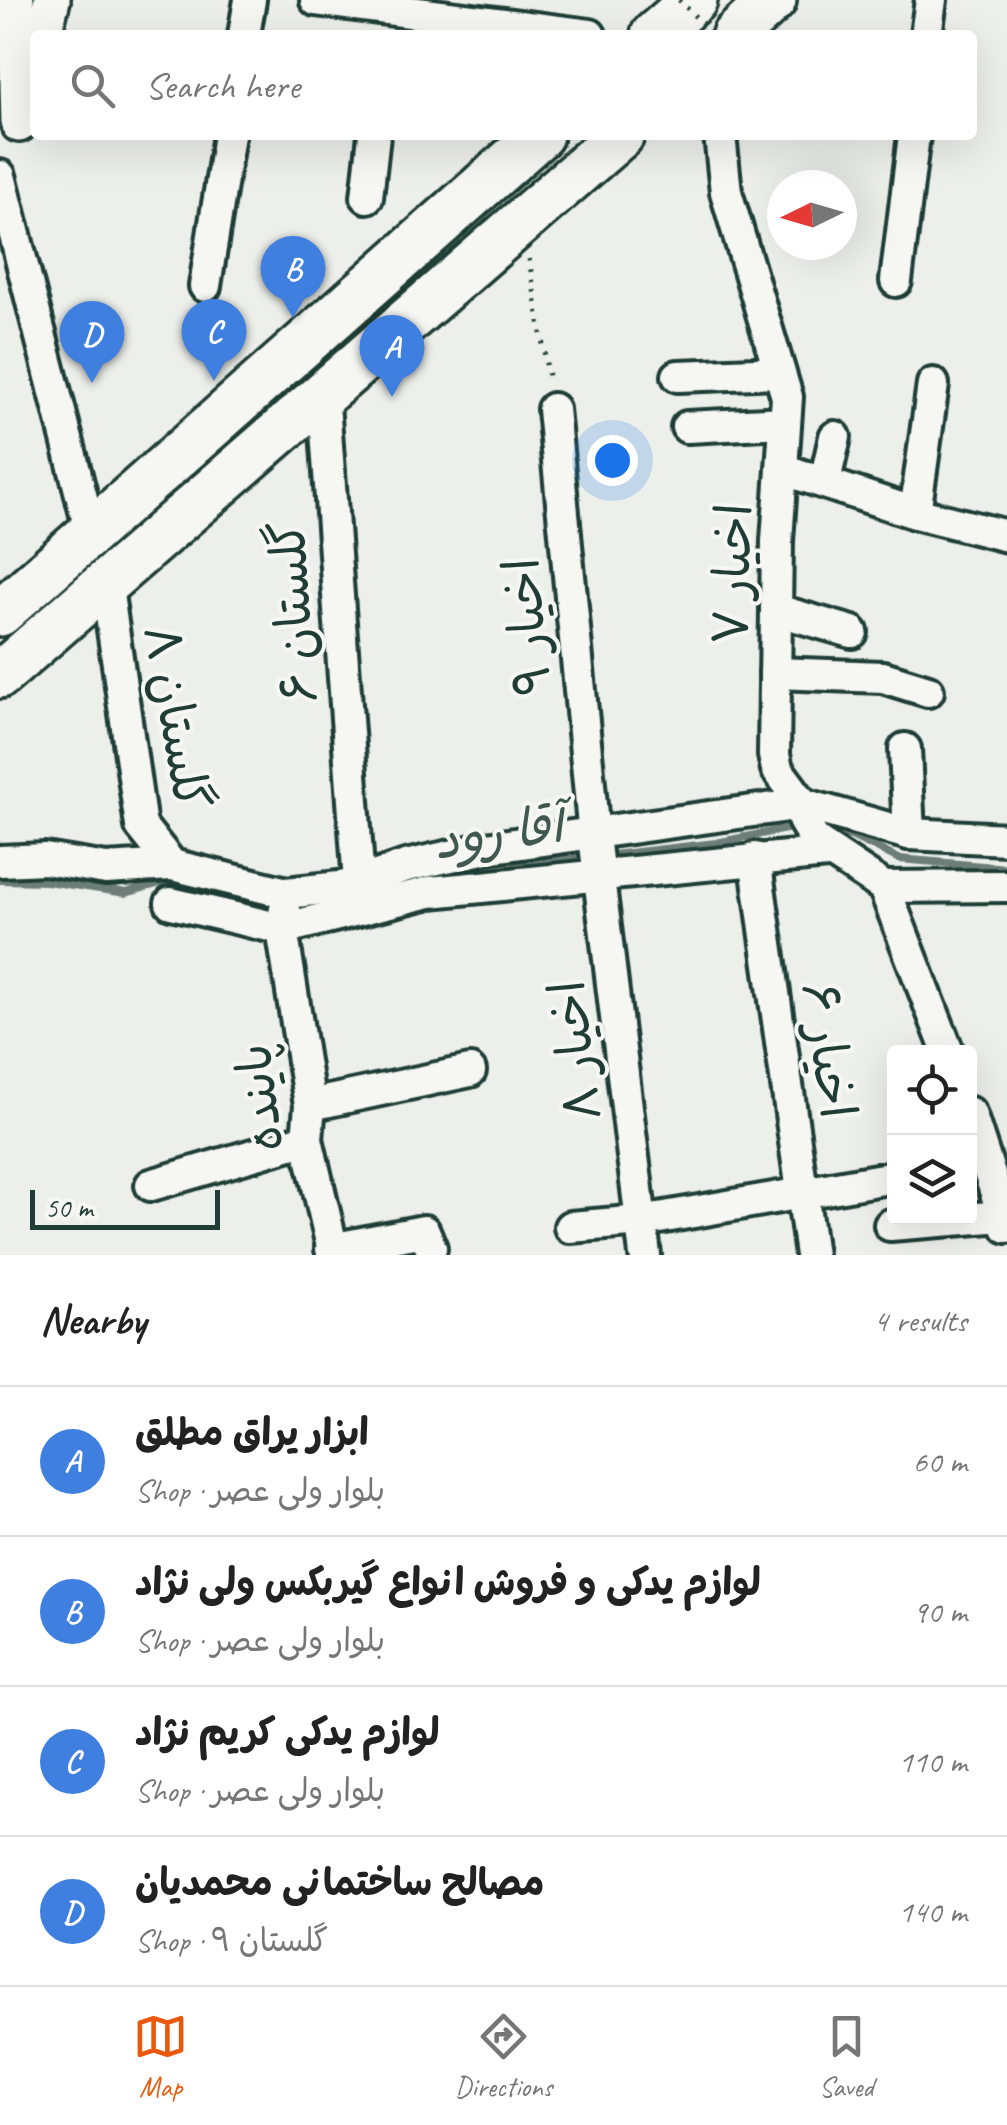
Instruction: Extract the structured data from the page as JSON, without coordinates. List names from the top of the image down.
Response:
{
  "streets": {
    "street": [
      "اخیار ۷",
      "گلستان ۶",
      "اخیار ۹",
      "گلستان ۸",
      "اخیار ۶",
      "اخیار ۸",
      "پاینده"
    ]
  },
  "crossings": [
    ["اخیار ۹", "اخیار ۸"],
    ["گلستان ۸", "پاینده"]
  ],
  "water": ["آقا رود"],
  "scale_bar": "50 m",
  "north": "left",
  "page": {
    "search": "Search here",
    "pins": [
      "B",
      "C",
      "D",
      "A"
    ],
    "scale": "50 m",
    "heading": ["Nearby", "4 results"],
    "list": [
      {
        "mark": "A",
        "name": "ابزار یراق مطلق",
        "note": "Shop · بلوار ولی عصر",
        "value": "60 m"
      },
      {
        "mark": "B",
        "name": "لوازم یدکی و فروش انواع گیربکس ولی نژاد",
        "note": "Shop · بلوار ولی عصر",
        "value": "90 m"
      },
      {
        "mark": "C",
        "name": "لوازم یدکی کریم نژاد",
        "note": "Shop · بلوار ولی عصر",
        "value": "110 m"
      },
      {
        "mark": "D",
        "name": "مصالح ساختمانی محمدیان",
        "note": "Shop · گلستان ۹",
        "value": "140 m"
      }
    ],
    "nav": ["Map", "Directions", "Saved"]
  }
}
